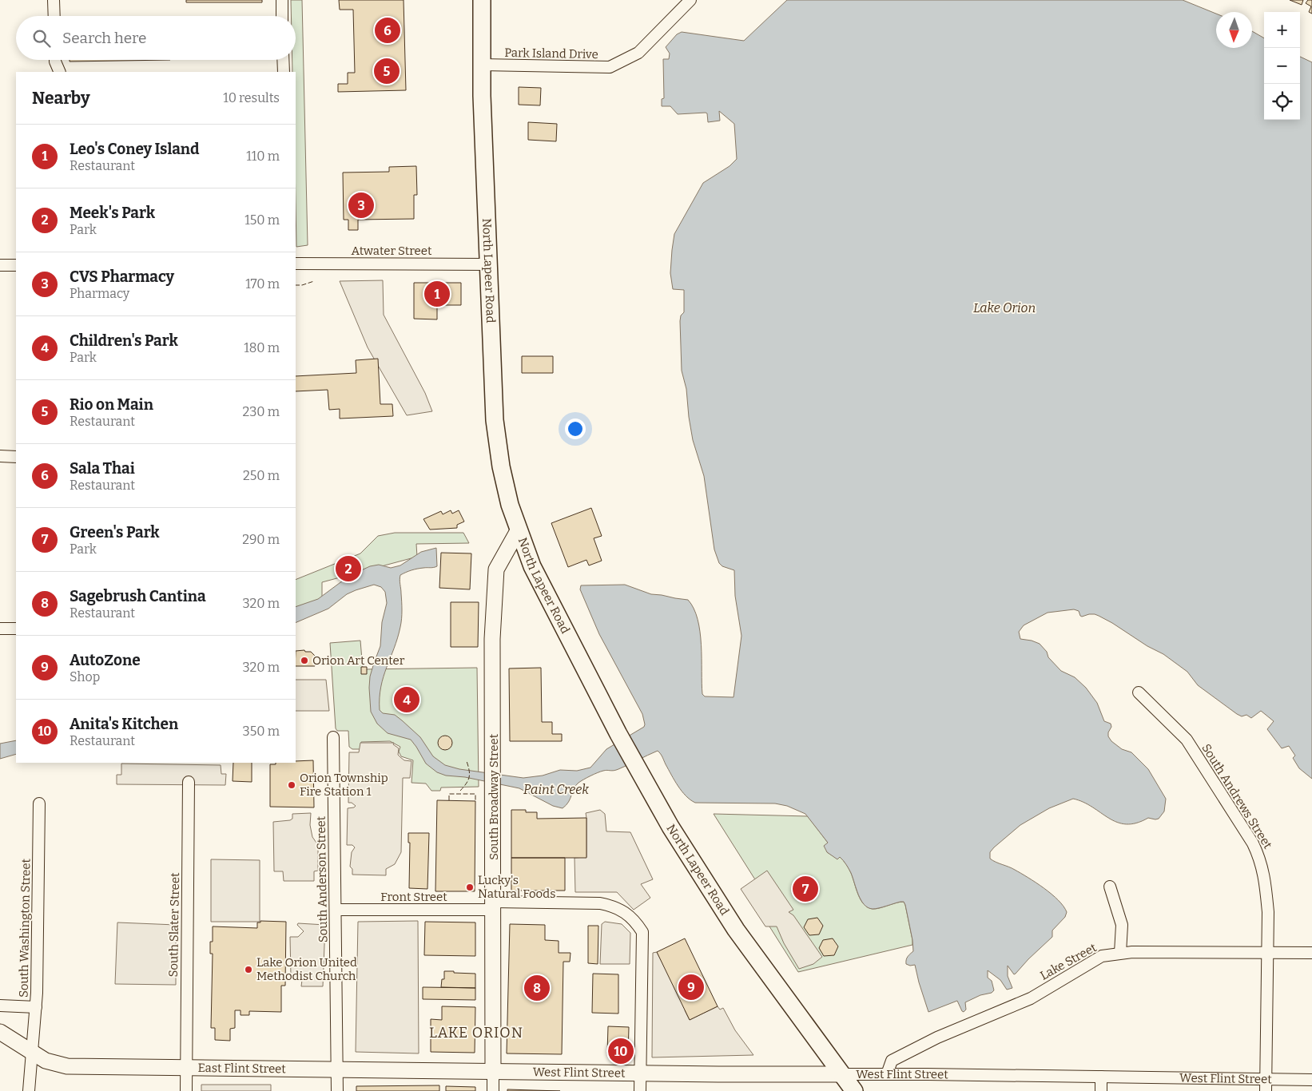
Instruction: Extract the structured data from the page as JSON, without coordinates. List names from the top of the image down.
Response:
{
  "streets": {
    "main road": [
      "North Lapeer Road",
      "South Broadway Street",
      "East Flint Street",
      "West Flint Street"
    ],
    "street": [
      "Park Island Drive",
      "Atwater Street",
      "South Andrews Street",
      "South Anderson Street",
      "Front Street",
      "South Slater Street",
      "South Washington Street",
      "Lake Street"
    ]
  },
  "crossings": [
    ["Park Island Drive", "North Lapeer Road"],
    ["Atwater Street", "North Lapeer Road"],
    ["North Lapeer Road", "South Broadway Street"],
    ["North Lapeer Road", "West Flint Street"],
    ["South Andrews Street", "Lake Street"],
    ["South Andrews Street", "West Flint Street"],
    ["South Broadway Street", "Front Street"],
    ["South Broadway Street", "East Flint Street"],
    ["South Broadway Street", "West Flint Street"],
    ["South Anderson Street", "Front Street"],
    ["South Anderson Street", "East Flint Street"],
    ["Front Street", "West Flint Street"],
    ["South Slater Street", "East Flint Street"],
    ["South Washington Street", "East Flint Street"],
    ["Lake Street", "West Flint Street"],
    ["East Flint Street", "West Flint Street"]
  ],
  "districts": ["LAKE ORION"],
  "water": ["Lake Orion", "Paint Creek"],
  "places": [
    "Orion Art Center",
    "Orion Township Fire Station 1",
    "Lucky's Natural Foods",
    "Lake Orion United Methodist Church"
  ],
  "north": "bottom",
  "page": {
    "map_buttons": ["+", "−"],
    "pins": [
      "6",
      "5",
      "3",
      "1",
      "2",
      "4",
      "7",
      "9",
      "8",
      "10"
    ],
    "search": "Search here",
    "heading": ["Nearby", "10 results"],
    "list": [
      {
        "mark": "1",
        "name": "Leo's Coney Island",
        "note": "Restaurant",
        "value": "110 m"
      },
      {
        "mark": "2",
        "name": "Meek's Park",
        "note": "Park",
        "value": "150 m"
      },
      {
        "mark": "3",
        "name": "CVS Pharmacy",
        "note": "Pharmacy",
        "value": "170 m"
      },
      {
        "mark": "4",
        "name": "Children's Park",
        "note": "Park",
        "value": "180 m"
      },
      {
        "mark": "5",
        "name": "Rio on Main",
        "note": "Restaurant",
        "value": "230 m"
      },
      {
        "mark": "6",
        "name": "Sala Thai",
        "note": "Restaurant",
        "value": "250 m"
      },
      {
        "mark": "7",
        "name": "Green's Park",
        "note": "Park",
        "value": "290 m"
      },
      {
        "mark": "8",
        "name": "Sagebrush Cantina",
        "note": "Restaurant",
        "value": "320 m"
      },
      {
        "mark": "9",
        "name": "AutoZone",
        "note": "Shop",
        "value": "320 m"
      },
      {
        "mark": "10",
        "name": "Anita's Kitchen",
        "note": "Restaurant",
        "value": "350 m"
      }
    ]
  }
}
